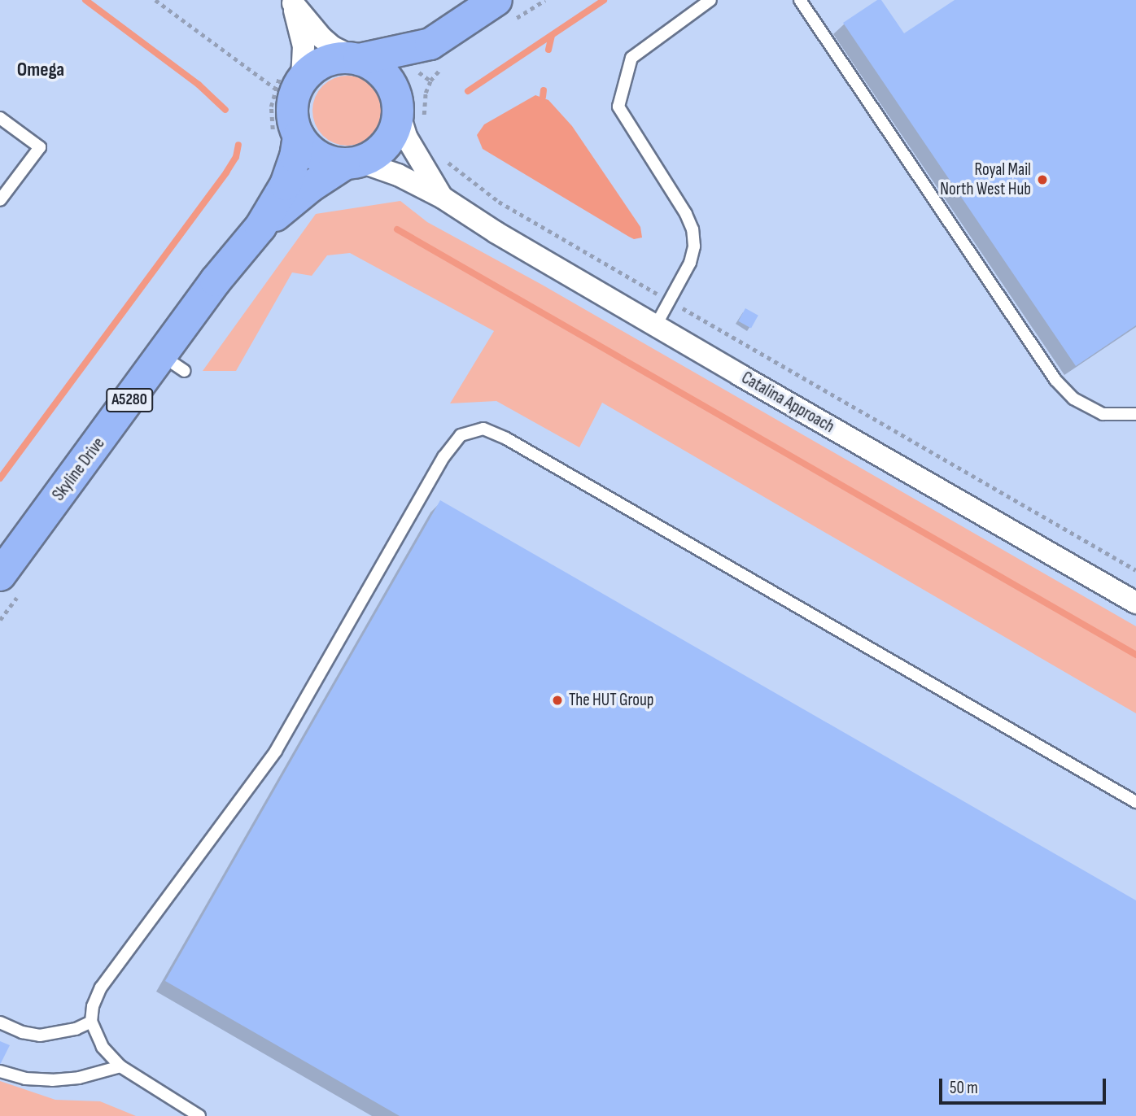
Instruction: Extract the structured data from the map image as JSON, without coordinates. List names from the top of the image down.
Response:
{
  "streets": {
    "main road": ["A5280", "Skyline Drive"],
    "street": ["Catalina Approach"]
  },
  "crossings": [
    ["A5280", "Catalina Approach"],
    ["A5280", "Skyline Drive"],
    ["Catalina Approach", "Skyline Drive"]
  ],
  "districts": ["Omega"],
  "places": ["Royal Mail North West Hub", "The HUT Group"],
  "scale_bar": "50 m"
}
